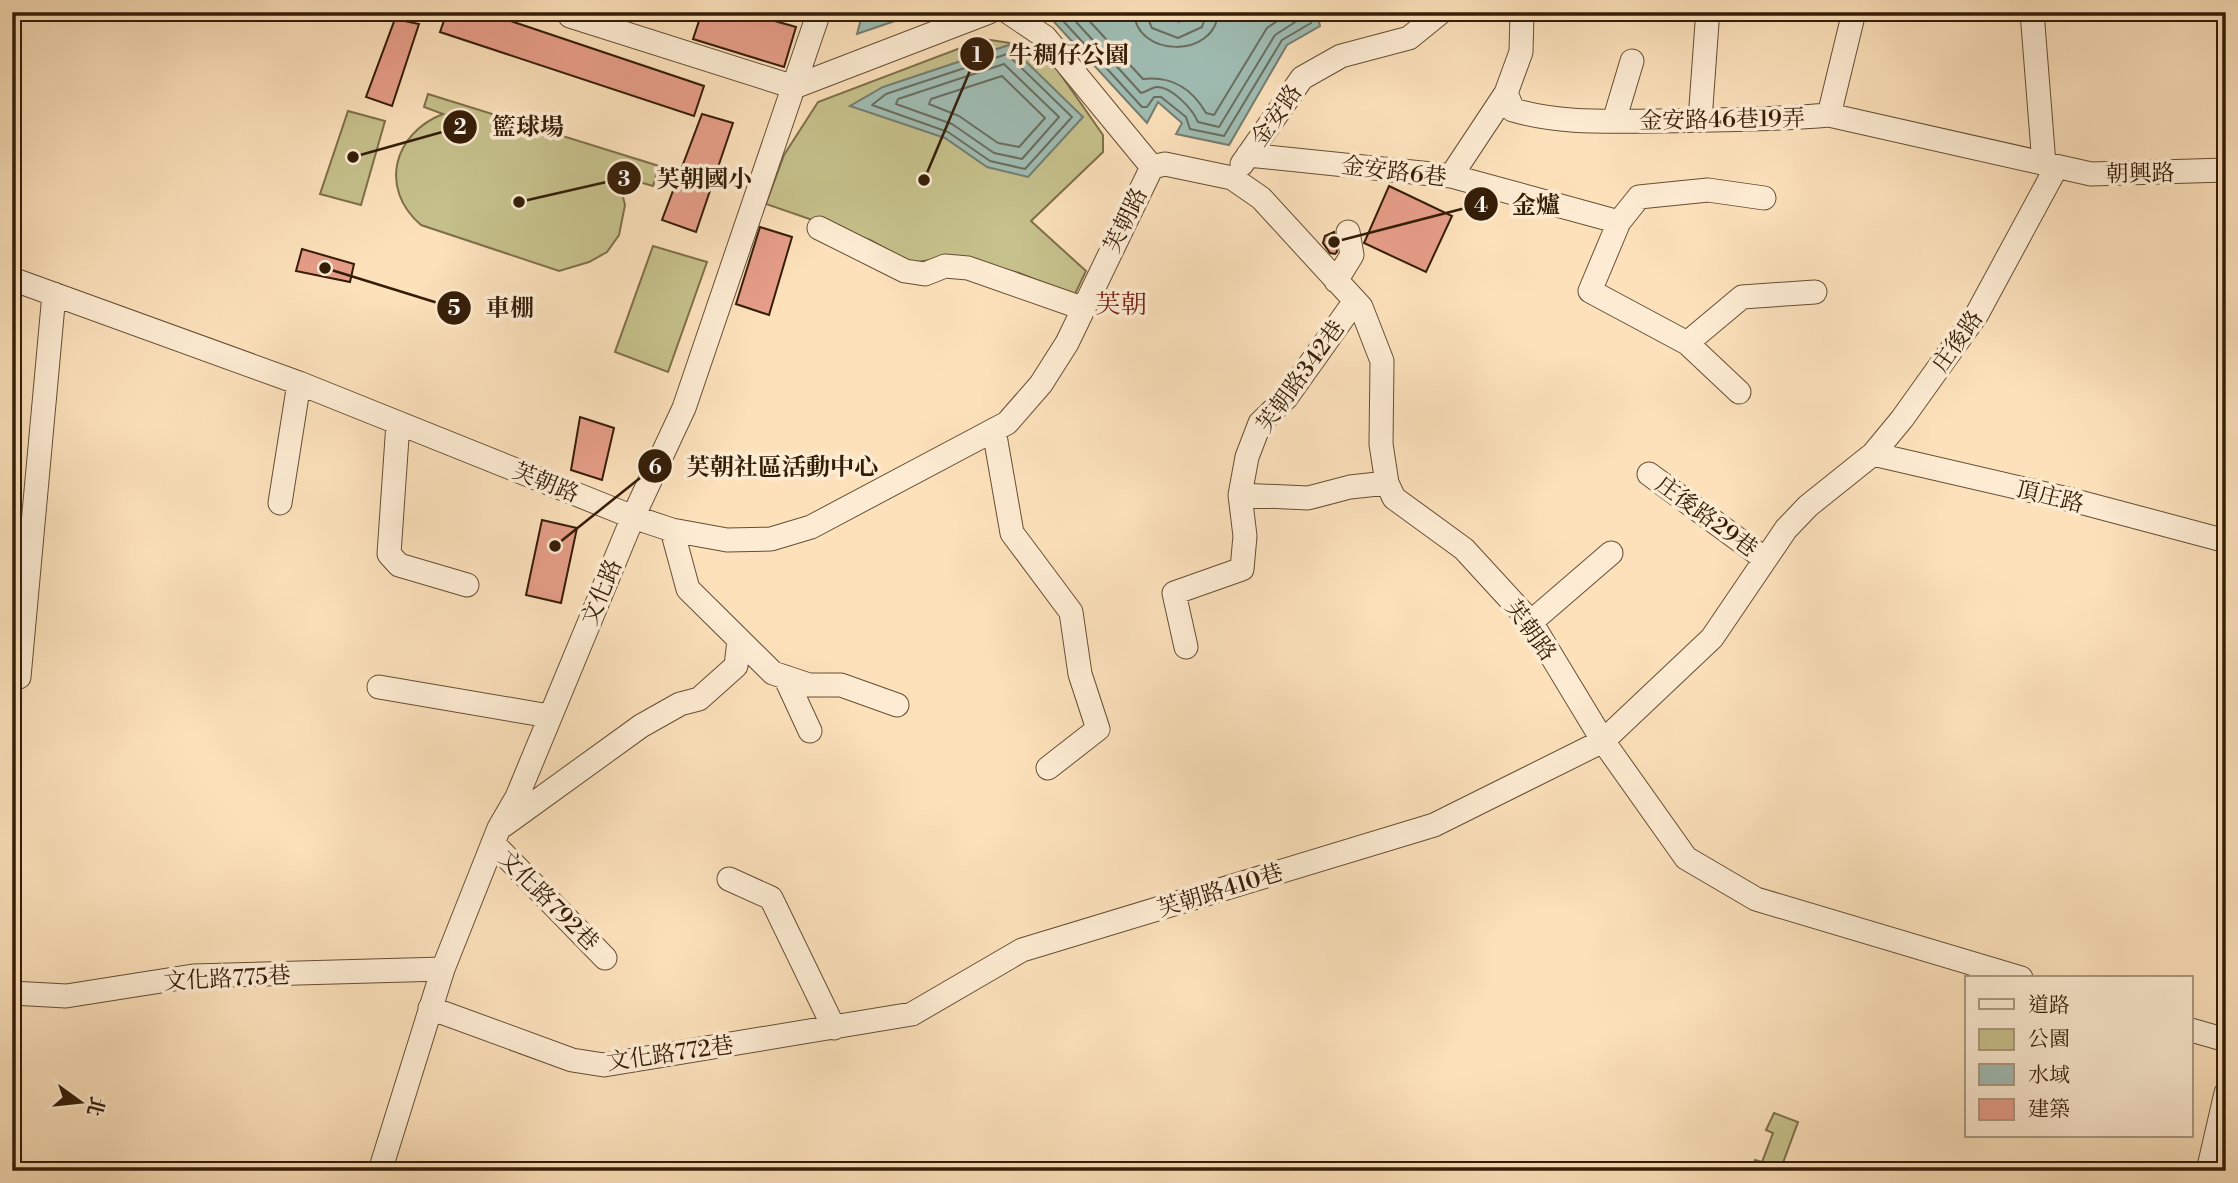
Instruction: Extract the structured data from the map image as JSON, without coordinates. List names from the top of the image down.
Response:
{
  "streets": {
    "street": [
      "金安路",
      "金安路46巷19弄",
      "金安路6巷",
      "朝興路",
      "芙朝路",
      "庄後路",
      "芙朝路342巷",
      "頂庄路",
      "庄後路29巷",
      "文化路",
      "芙朝路410巷",
      "文化路792巷",
      "文化路775巷",
      "文化路772巷"
    ]
  },
  "crossings": [
    ["金安路", "金安路6巷"],
    ["金安路", "芙朝路"],
    ["朝興路", "庄後路"],
    ["芙朝路", "庄後路"],
    ["芙朝路", "芙朝路342巷"],
    ["芙朝路", "文化路"],
    ["芙朝路", "芙朝路410巷"],
    ["庄後路", "頂庄路"],
    ["庄後路", "庄後路29巷"],
    ["庄後路", "芙朝路410巷"],
    ["文化路", "文化路792巷"],
    ["文化路", "文化路775巷"],
    ["文化路", "文化路772巷"],
    ["芙朝路410巷", "文化路772巷"]
  ],
  "districts": ["芙朝"],
  "places": [
    "籃球場",
    "牛稠仔公園",
    "芙朝國小",
    "金爐",
    "車棚",
    "芙朝社區活動中心"
  ],
  "legend": [
    "道路",
    "公園",
    "水域",
    "建築"
  ],
  "north": "right"
}
